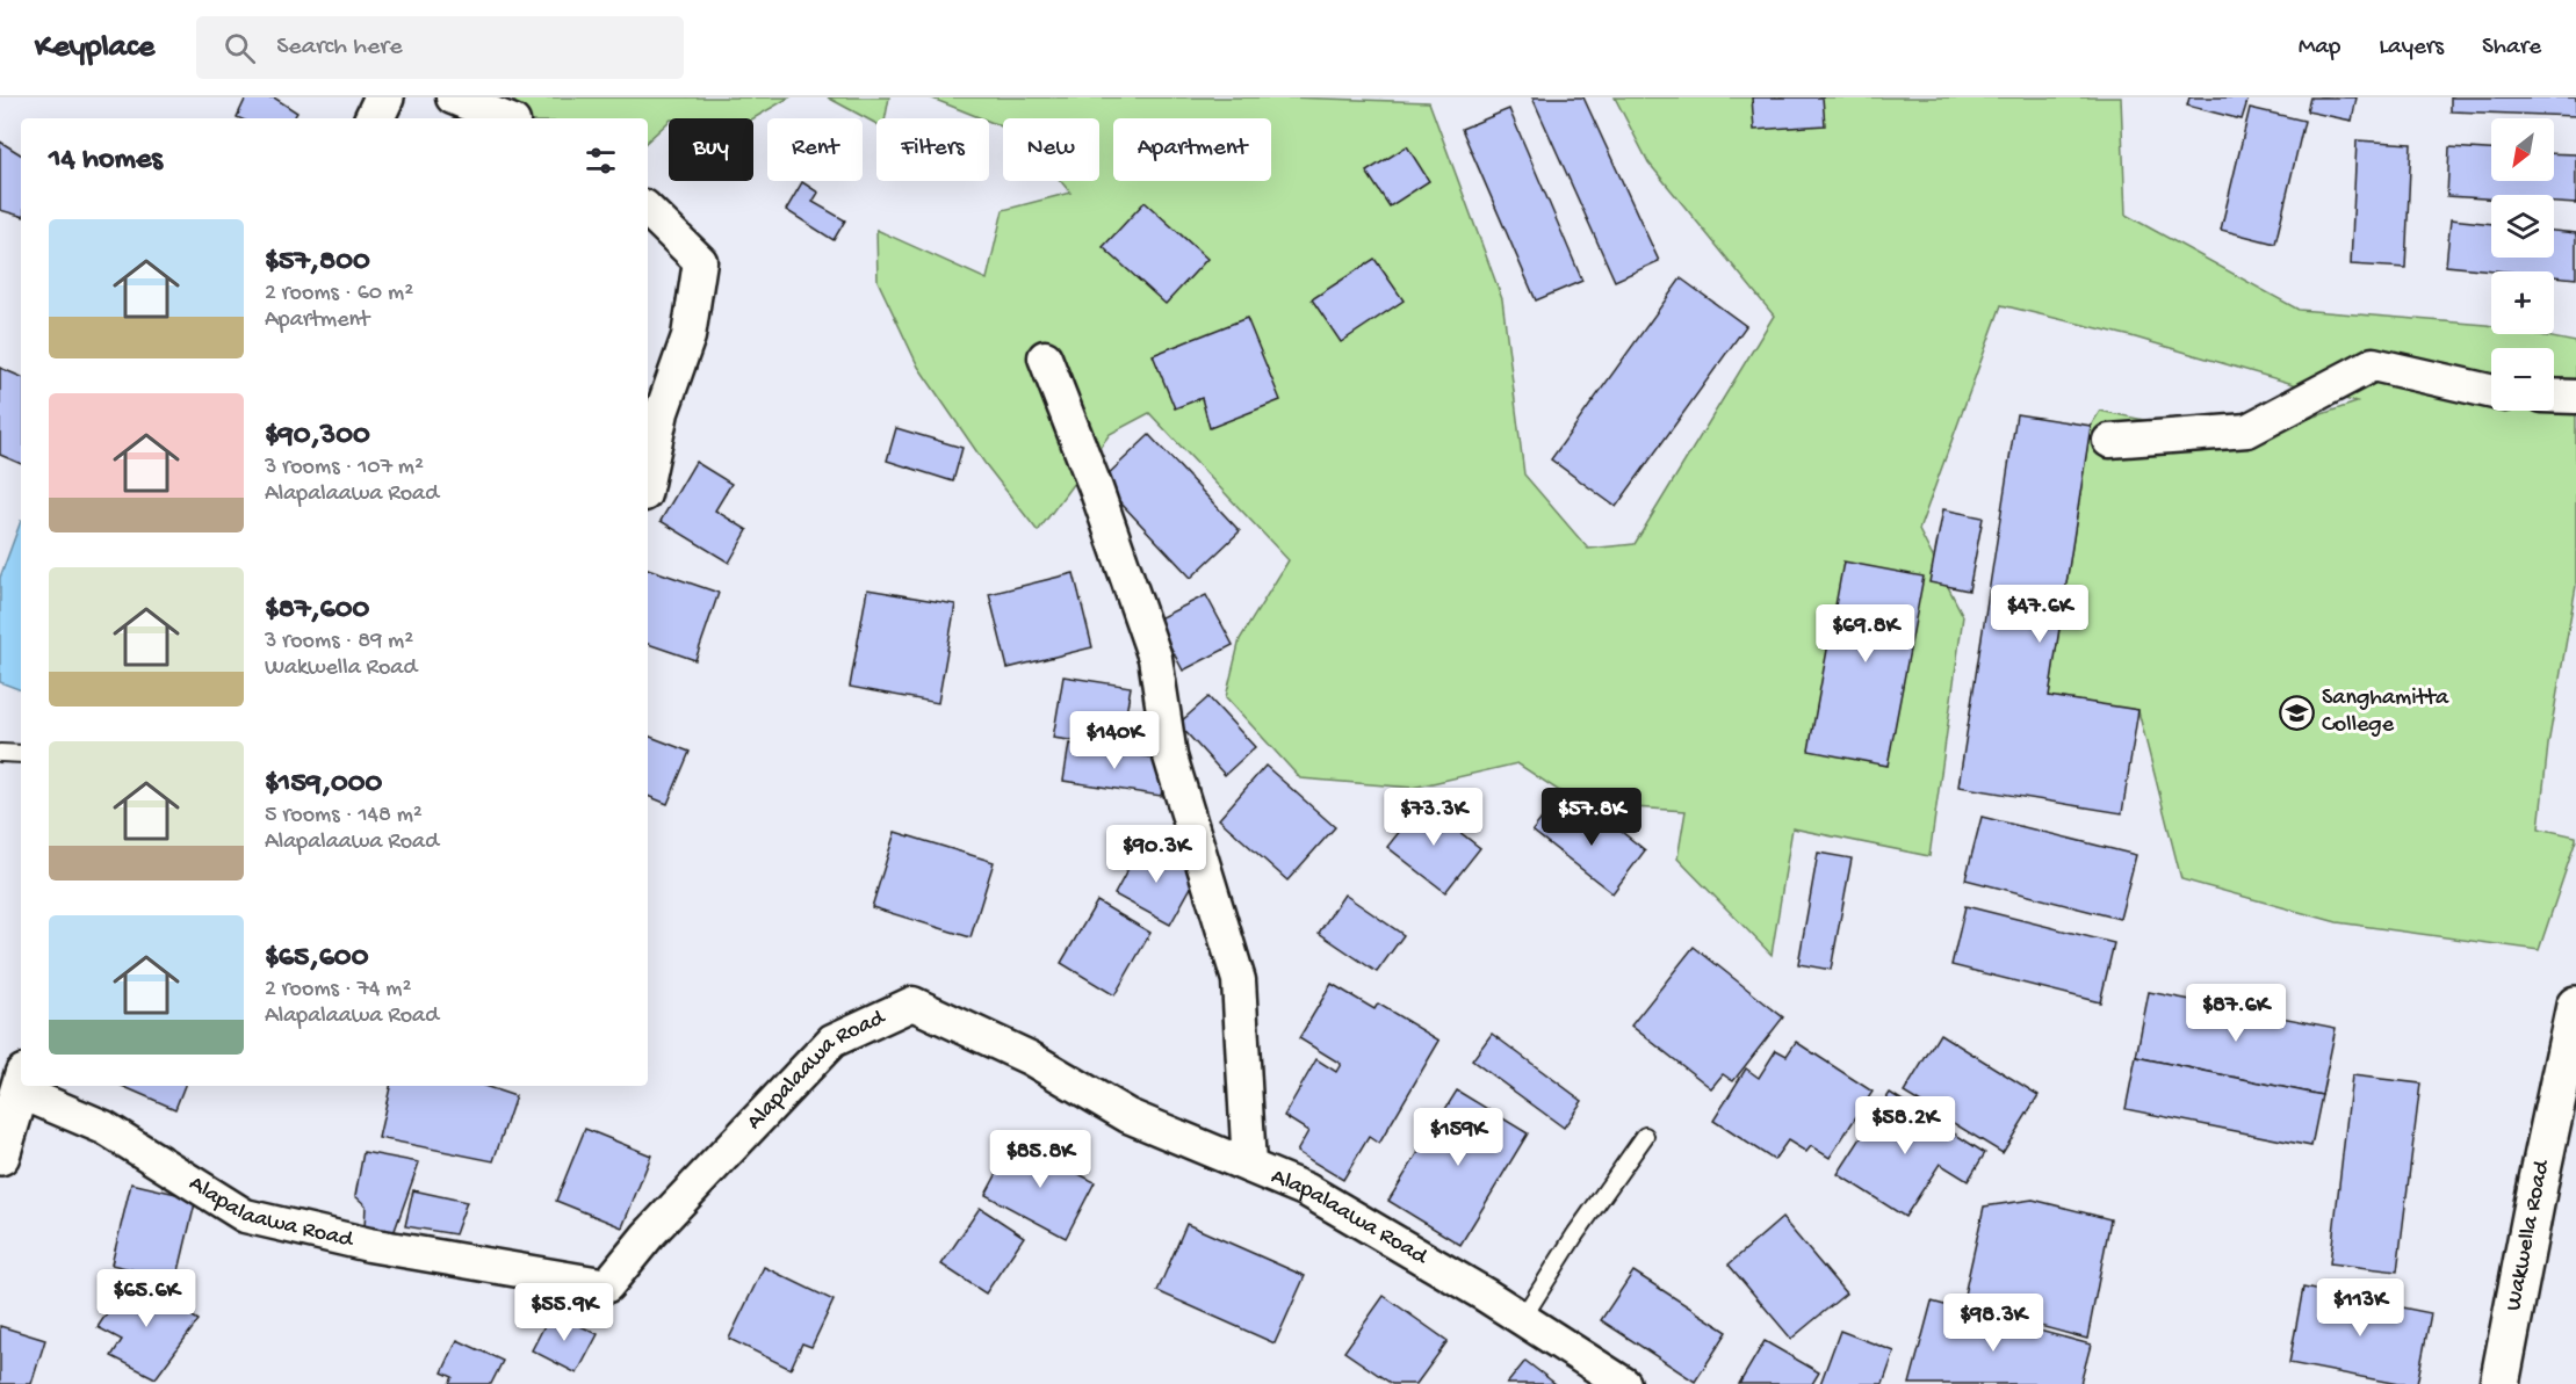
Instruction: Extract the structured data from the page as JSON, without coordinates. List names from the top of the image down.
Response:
{
  "streets": {
    "main road": ["Wakwella Road"],
    "street": ["Alapalaawa Road"]
  },
  "places": {
    "school or university": ["Sanghamitta College"]
  },
  "north": "bottom left",
  "page": {
    "header": "Keyplace",
    "search": "Search here",
    "nav": ["Map", "Layers", "Share"],
    "map_buttons": ["+", "−"],
    "chip": [
      "Buy",
      "Rent",
      "Filters",
      "New",
      "Apartment"
    ],
    "heading": "14 homes",
    "list": [
      {
        "name": "$57,800",
        "note": "2 rooms · 60 m² · Apartment"
      },
      {
        "name": "$90,300",
        "note": "3 rooms · 107 m² · Alapalaawa Road"
      },
      {
        "name": "$87,600",
        "note": "3 rooms · 89 m² · Wakwella Road"
      },
      {
        "name": "$159,000",
        "note": "5 rooms · 148 m² · Alapalaawa Road"
      },
      {
        "name": "$65,600",
        "note": "2 rooms · 74 m² · Alapalaawa Road"
      }
    ],
    "price": [
      "$47.6K",
      "$69.8K",
      "$140K",
      "$73.3K",
      "$57.8K",
      "$90.3K",
      "$87.6K",
      "$58.2K",
      "$159K",
      "$85.8K",
      "$65.6K",
      "$113K",
      "$55.9K",
      "$98.3K"
    ]
  }
}
